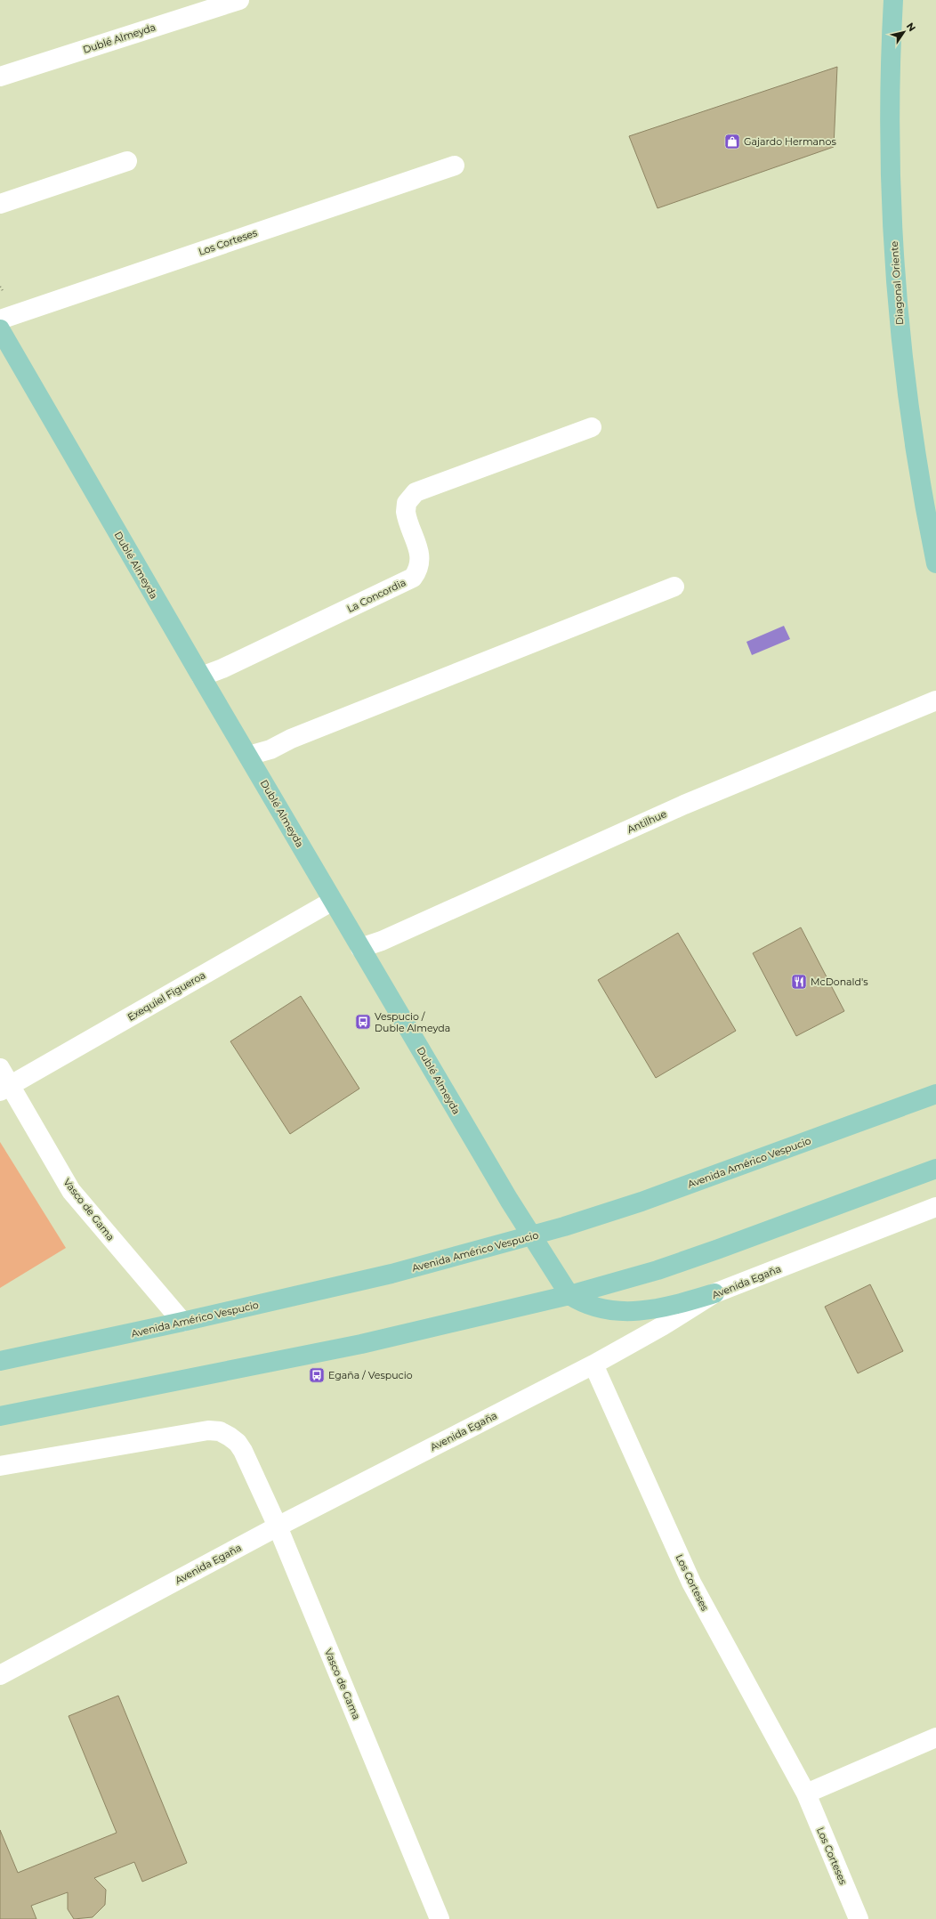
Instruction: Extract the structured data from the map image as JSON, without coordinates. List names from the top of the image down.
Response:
{
  "streets": {
    "main road": ["Dublé Almeyda", "Diagonal Oriente", "Avenida Américo Vespucio"],
    "street": [
      "Los Corteses",
      "La Concordia",
      "Antilhue",
      "Exequiel Figueroa",
      "Vasco de Gama",
      "Avenida Egaña"
    ]
  },
  "crossings": [
    ["Dublé Almeyda", "La Concordia"],
    ["Dublé Almeyda", "Antilhue"],
    ["Dublé Almeyda", "Exequiel Figueroa"],
    ["Dublé Almeyda", "Avenida Américo Vespucio"],
    ["Los Corteses", "Avenida Egaña"],
    ["Exequiel Figueroa", "Vasco de Gama"],
    ["Avenida Américo Vespucio", "Vasco de Gama"],
    ["Vasco de Gama", "Avenida Egaña"]
  ],
  "places": {
    "shop": ["Gajardo Hermanos"],
    "restaurant": ["McDonald's"],
    "bus stop": ["Vespucio / Duble Almeyda", "Egaña / Vespucio"]
  },
  "north": "top right"
}
